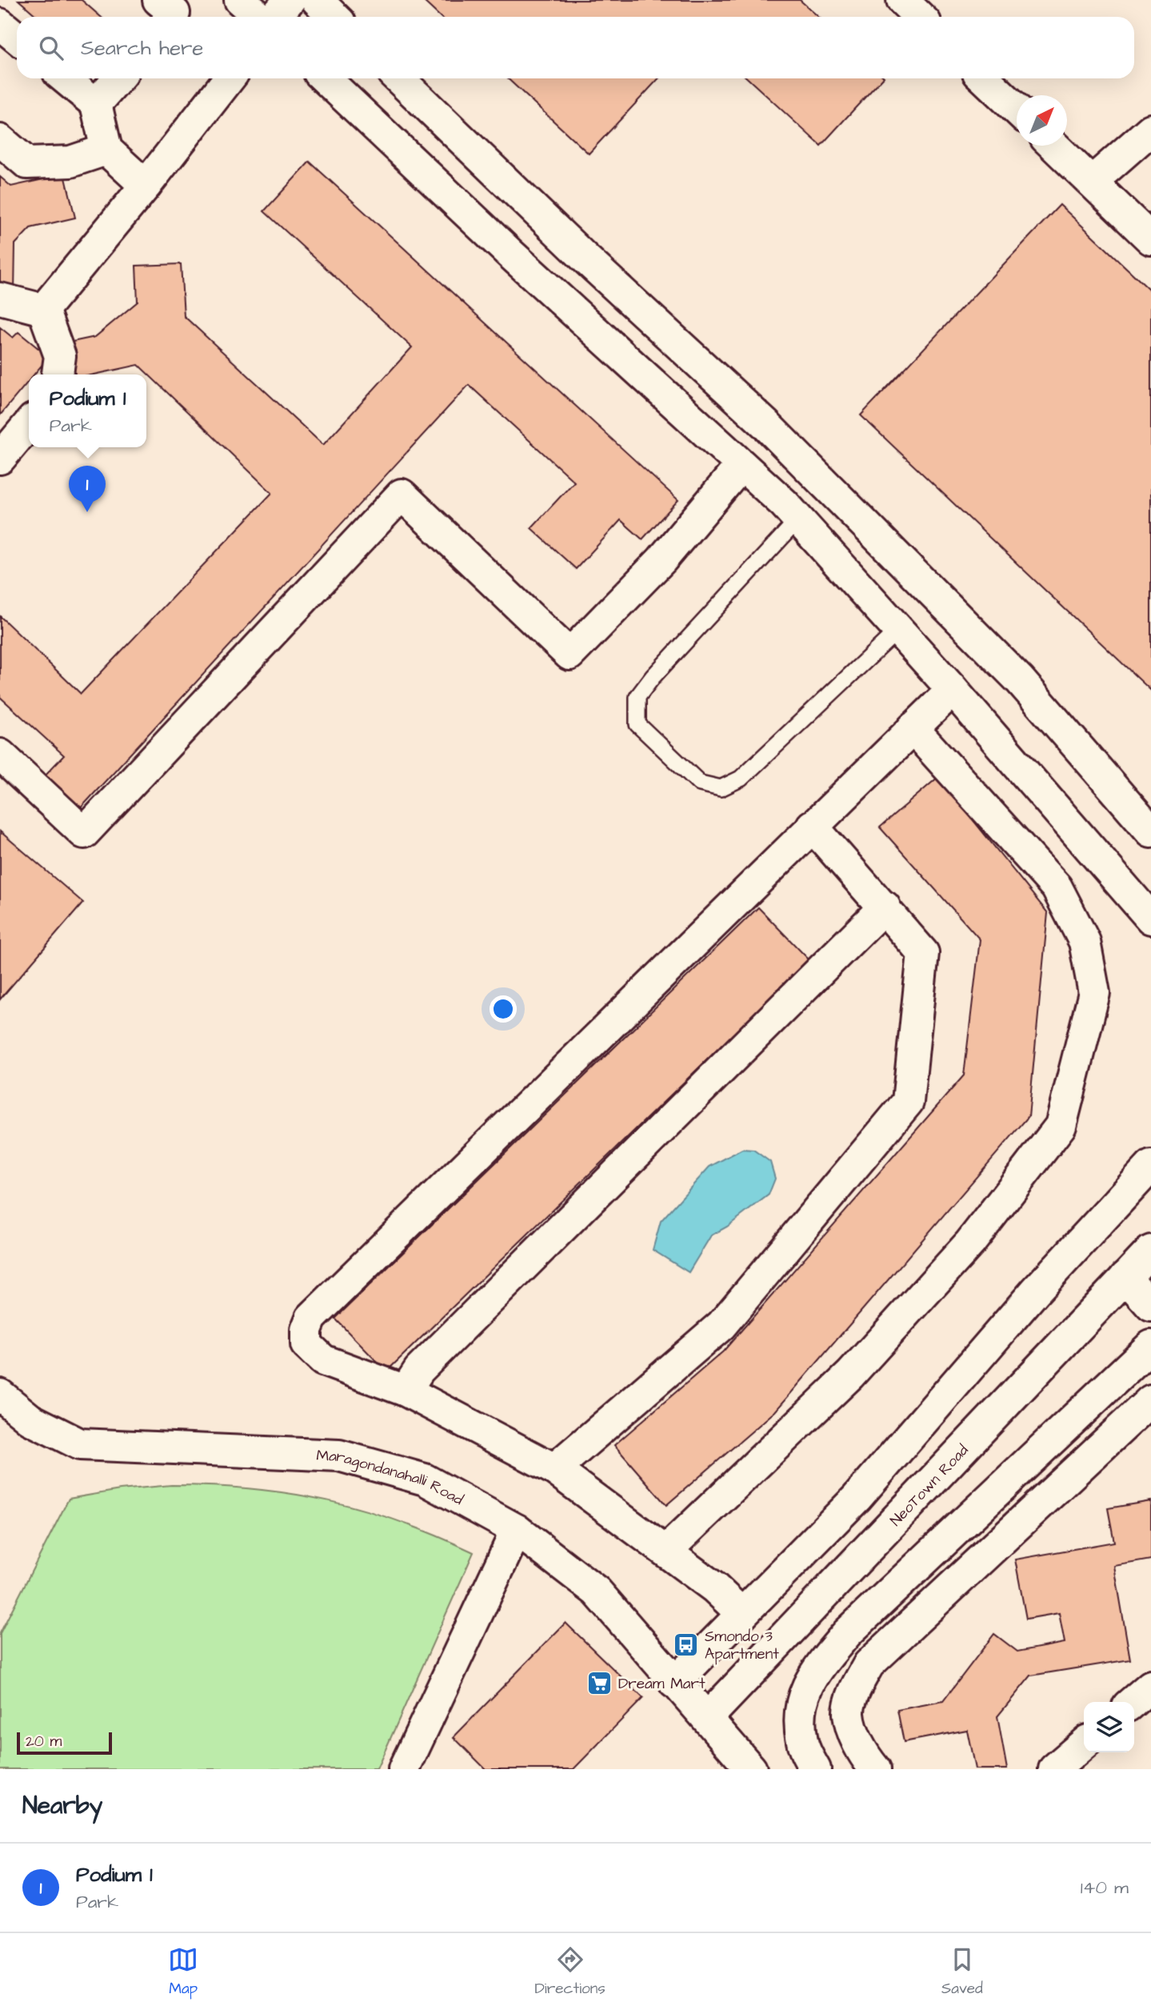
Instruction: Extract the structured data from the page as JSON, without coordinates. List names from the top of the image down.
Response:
{
  "streets": {
    "street": ["Maragondanahalli Road", "NeoTown Road"]
  },
  "crossings": [
    ["Maragondanahalli Road", "NeoTown Road"]
  ],
  "places": {
    "bus stop": ["Smondo 3 Apartment"],
    "supermarket": ["Dream Mart"]
  },
  "scale_bar": "20 m",
  "north": "top right",
  "page": {
    "search": "Search here",
    "popup": ["Podium 1", "Park"],
    "pins": "1",
    "scale": "20 m",
    "heading": "Nearby",
    "list": [
      {
        "mark": "1",
        "name": "Podium 1",
        "note": "Park",
        "value": "140 m"
      }
    ],
    "nav": ["Map", "Directions", "Saved"]
  }
}
